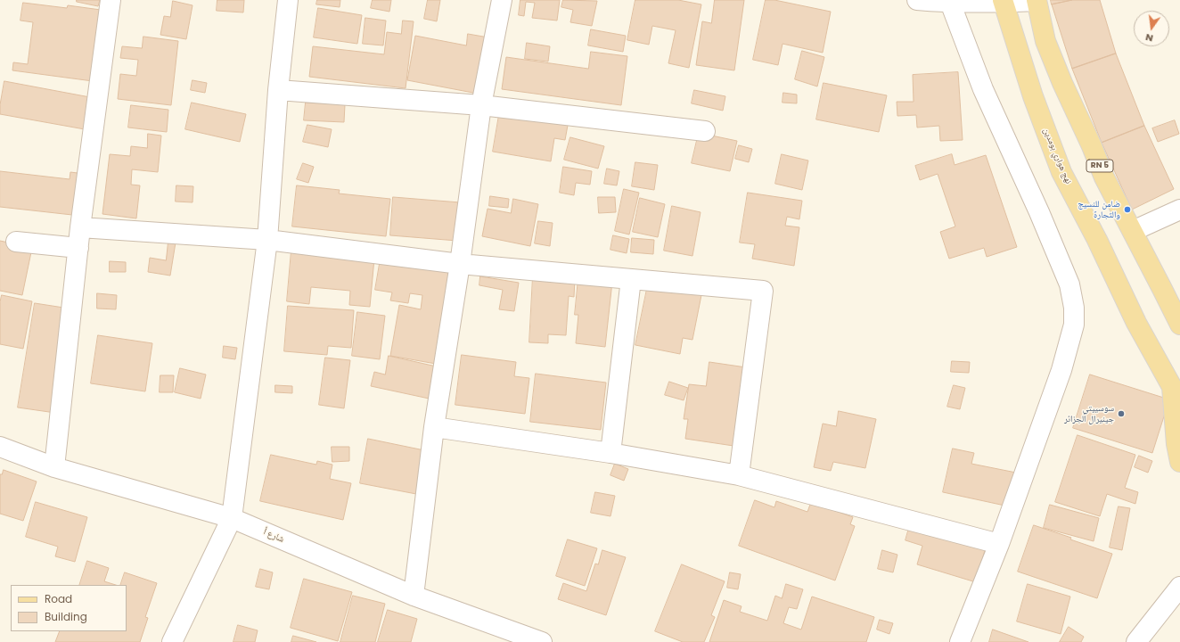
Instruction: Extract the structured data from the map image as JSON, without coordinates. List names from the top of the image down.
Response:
{
  "streets": {
    "main road": ["نهج هواري بومدين", "RN 5"],
    "street": ["شارع أ"]
  },
  "places": ["ضامن للنسيج والتجارة", "سوسييتي جينيرال الجزائر"],
  "legend": ["Road", "Building"],
  "north": "bottom"
}
